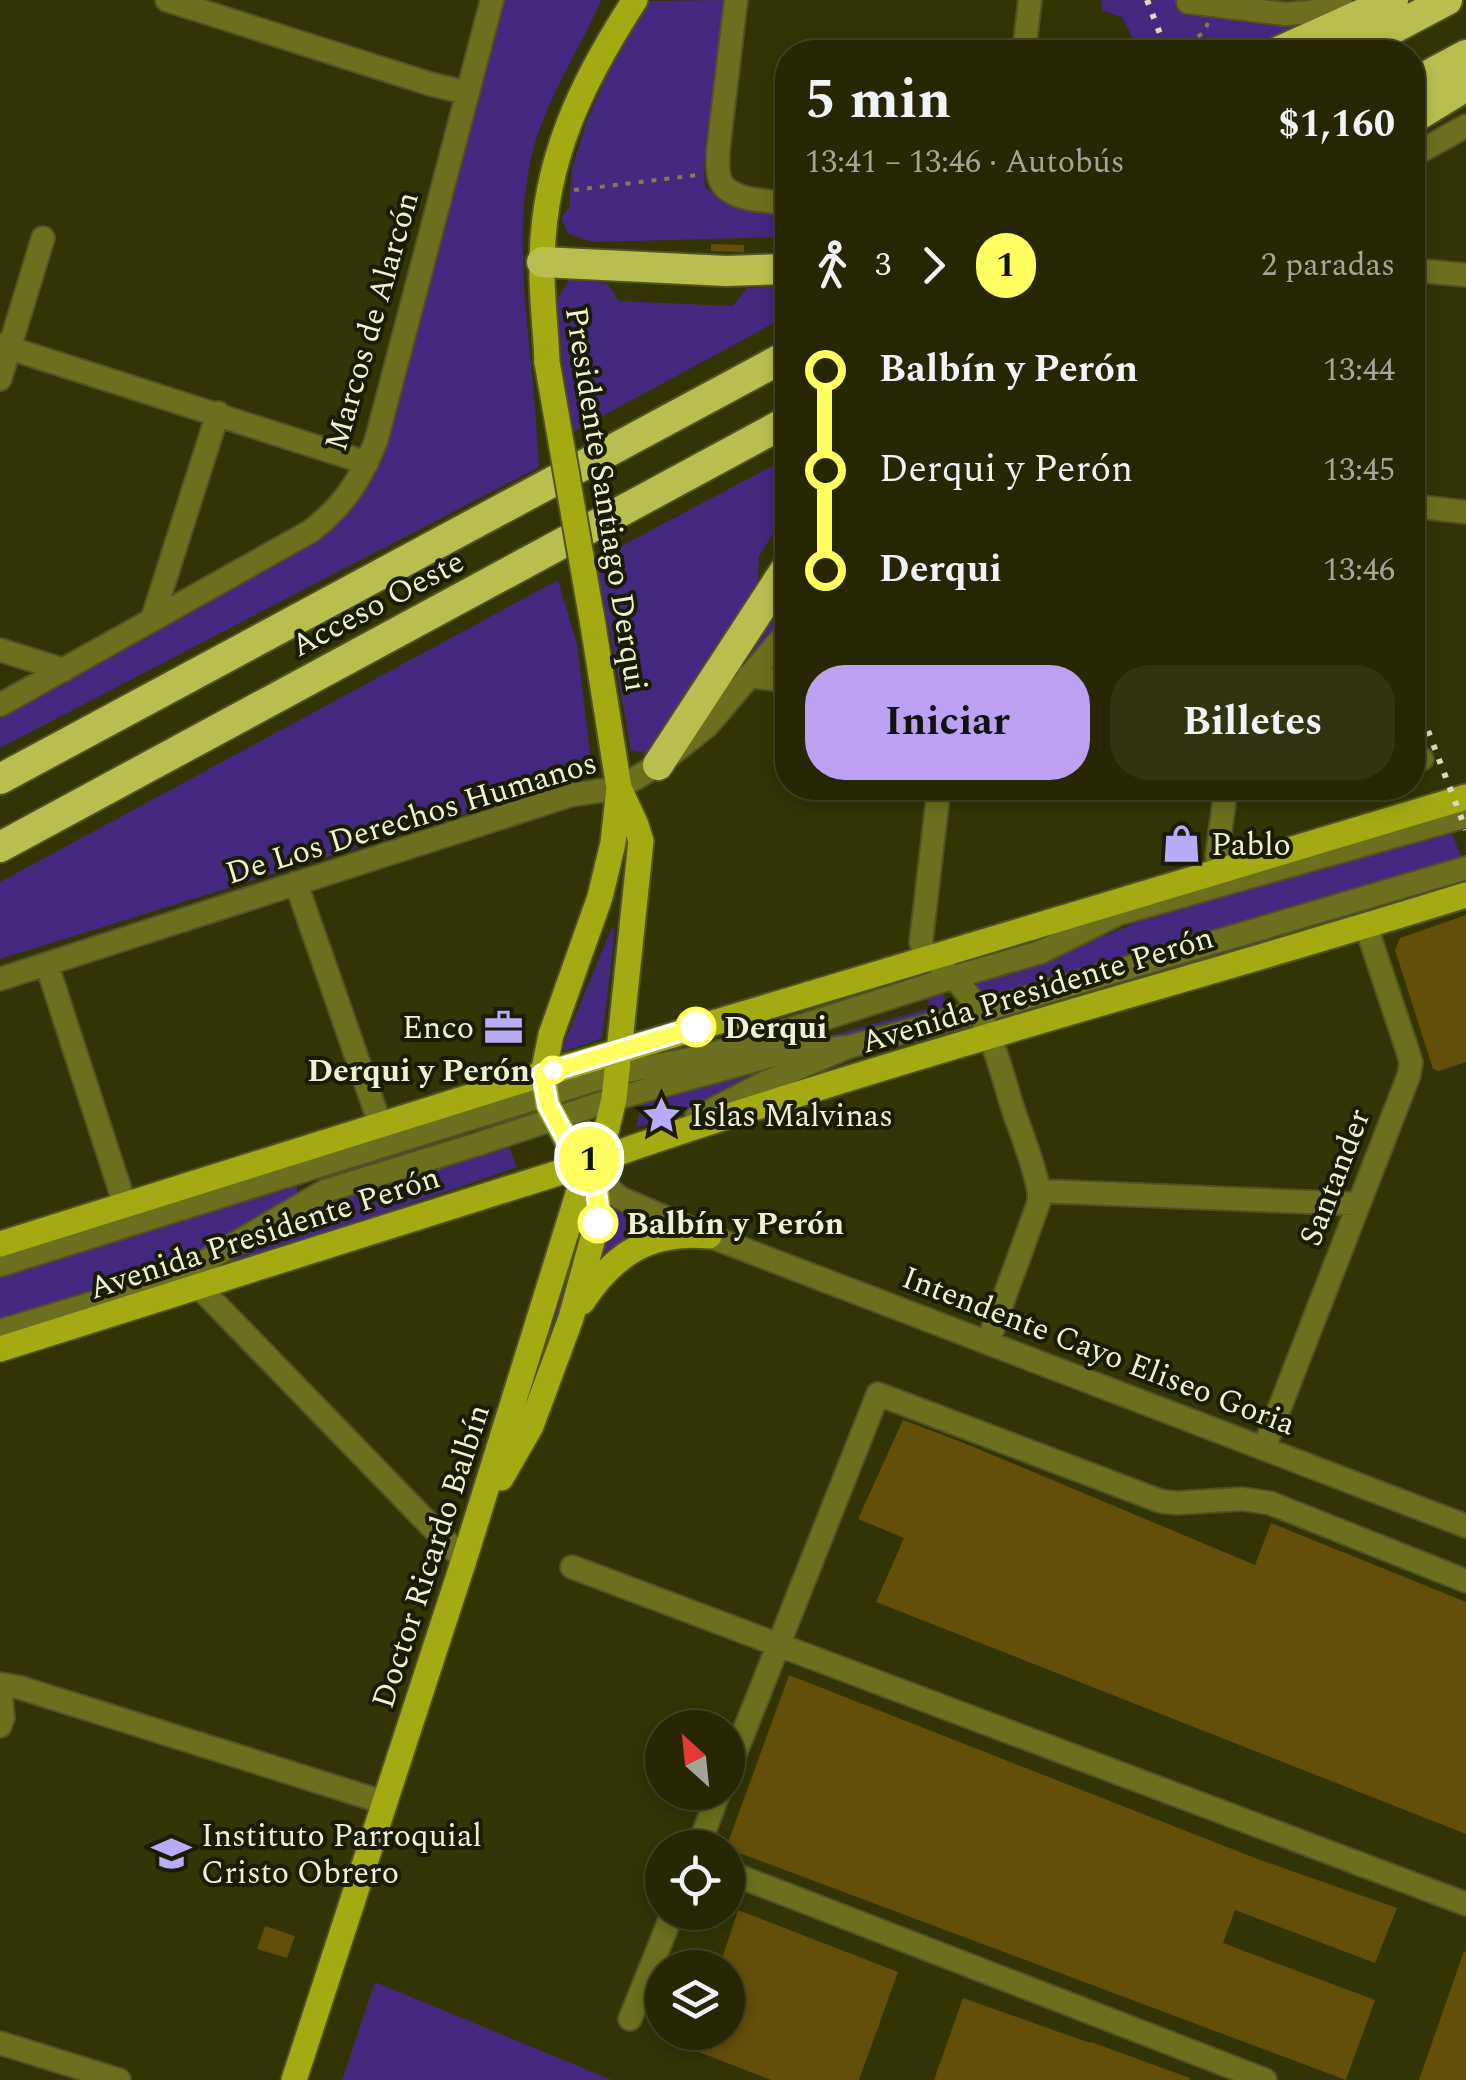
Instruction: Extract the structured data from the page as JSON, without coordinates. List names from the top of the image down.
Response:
{
  "streets": {
    "highway": ["Acceso Oeste"],
    "main road": ["Presidente Santiago Derqui", "Avenida Presidente Perón", "Doctor Ricardo Balbín"],
    "street": [
      "Marcos de Alarcón",
      "De Los Derechos Humanos",
      "Santander",
      "Intendente Cayo Eliseo Goria"
    ]
  },
  "crossings": [
    ["Presidente Santiago Derqui", "De Los Derechos Humanos"],
    ["Presidente Santiago Derqui", "Avenida Presidente Perón"],
    ["Presidente Santiago Derqui", "Doctor Ricardo Balbín"],
    ["Avenida Presidente Perón", "Santander"],
    ["Avenida Presidente Perón", "Intendente Cayo Eliseo Goria"],
    ["Avenida Presidente Perón", "Doctor Ricardo Balbín"],
    ["Santander", "Intendente Cayo Eliseo Goria"],
    ["Intendente Cayo Eliseo Goria", "Doctor Ricardo Balbín"]
  ],
  "places": {
    "shop": ["Pablo"],
    "office": ["Enco"],
    "other": ["Derqui", "Derqui y Perón", "Balbín y Perón"],
    "place": ["Islas Malvinas"],
    "school or university": ["Instituto Parroquial Cristo Obrero"]
  },
  "lines": ["bus line 1"],
  "north": "top left",
  "page": {
    "on_map": "1",
    "heading": ["5 min", "13:41 – 13:46 · Autobús", "$1,160"],
    "legs": ["3", "1", "2 paradas"],
    "list": [
      {
        "name": "Balbín y Perón",
        "value": "13:44"
      },
      {
        "name": "Derqui y Perón",
        "value": "13:45"
      },
      {
        "name": "Derqui",
        "value": "13:46"
      }
    ],
    "buttons": ["Iniciar", "Billetes"]
  }
}
